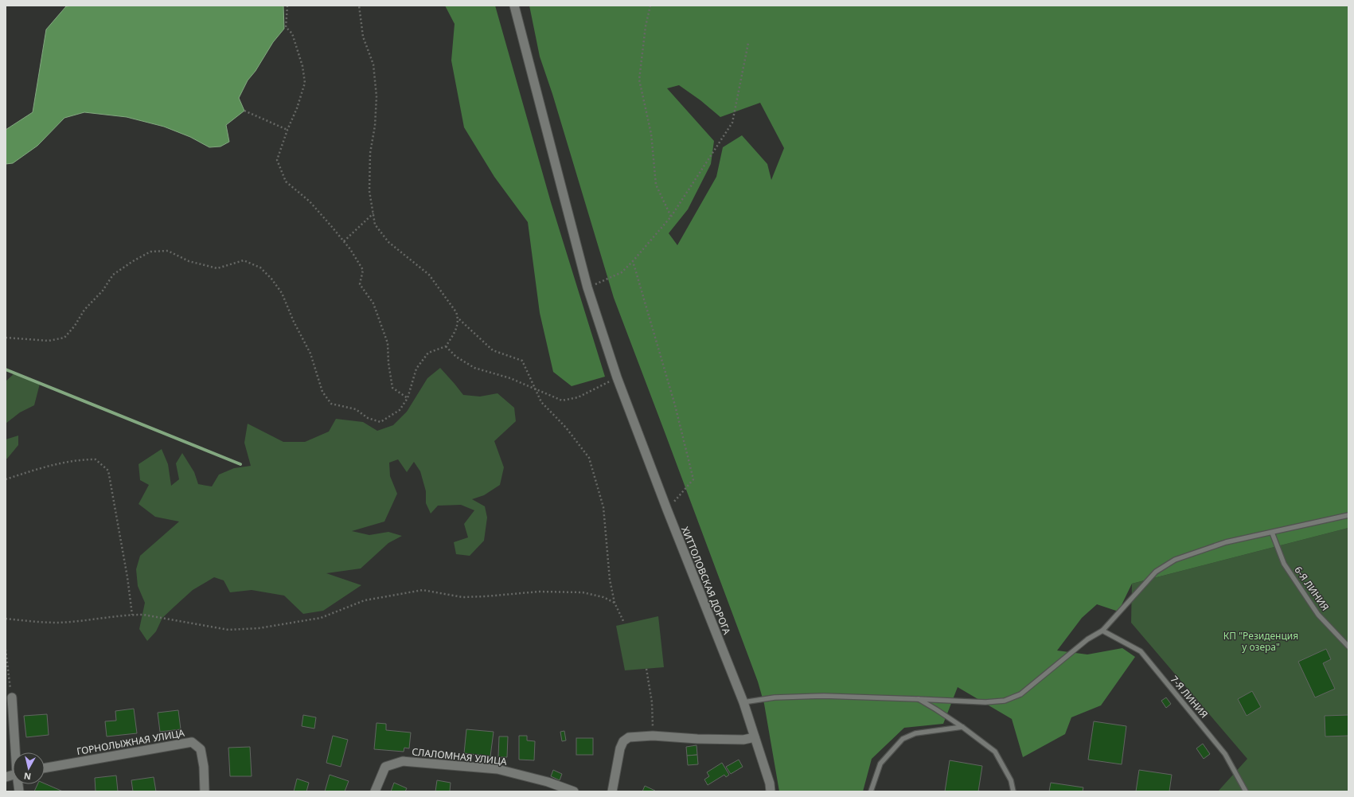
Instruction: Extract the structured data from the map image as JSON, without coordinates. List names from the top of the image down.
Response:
{
  "streets": {
    "street": ["ХИТТОЛОВСКАЯ ДОРОГА", "ГОРНОЛЫЖНАЯ УЛИЦА", "СЛАЛОМНАЯ УЛИЦА"],
    "lane": ["6-Я ЛИНИЯ", "7-Я ЛИНИЯ"]
  },
  "parks": ["КП \"Резиденция у озера\""],
  "north": "bottom"
}
